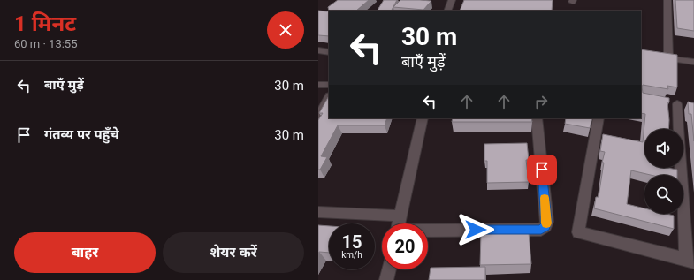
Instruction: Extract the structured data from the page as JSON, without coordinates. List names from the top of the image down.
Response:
{
  "page": {
    "heading": ["1 मिनट", "60 m · 13:55"],
    "turn": ["30 m", "बाएँ मुड़ें"],
    "list": [
      {
        "name": "बाएँ मुड़ें",
        "value": "30 m"
      },
      {
        "name": "गंतव्य पर पहुँचे",
        "value": "30 m"
      }
    ],
    "speed": "15 km/h",
    "limit": "20",
    "buttons": ["बाहर", "शेयर करें"]
  }
}
